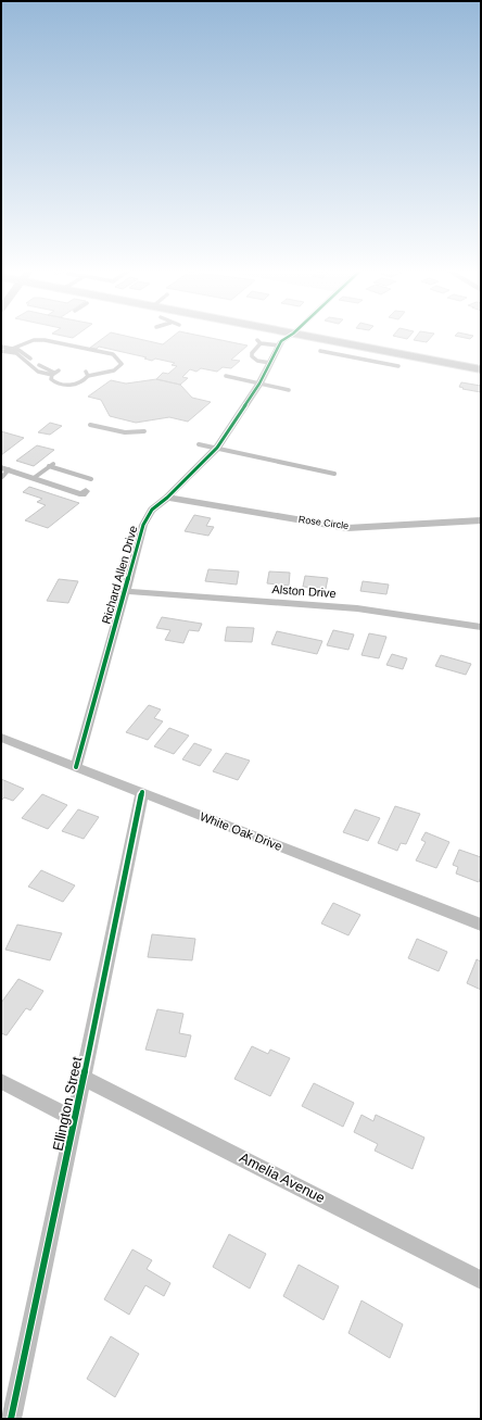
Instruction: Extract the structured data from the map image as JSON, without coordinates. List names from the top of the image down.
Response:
{
  "streets": {
    "street": [
      "Rose Circle",
      "Richard Allen Drive",
      "Alston Drive",
      "White Oak Drive",
      "Ellington Street",
      "Amelia Avenue"
    ]
  },
  "crossings": [
    ["Rose Circle", "Richard Allen Drive"],
    ["Richard Allen Drive", "Alston Drive"],
    ["Richard Allen Drive", "White Oak Drive"],
    ["White Oak Drive", "Ellington Street"],
    ["Ellington Street", "Amelia Avenue"]
  ]
}
